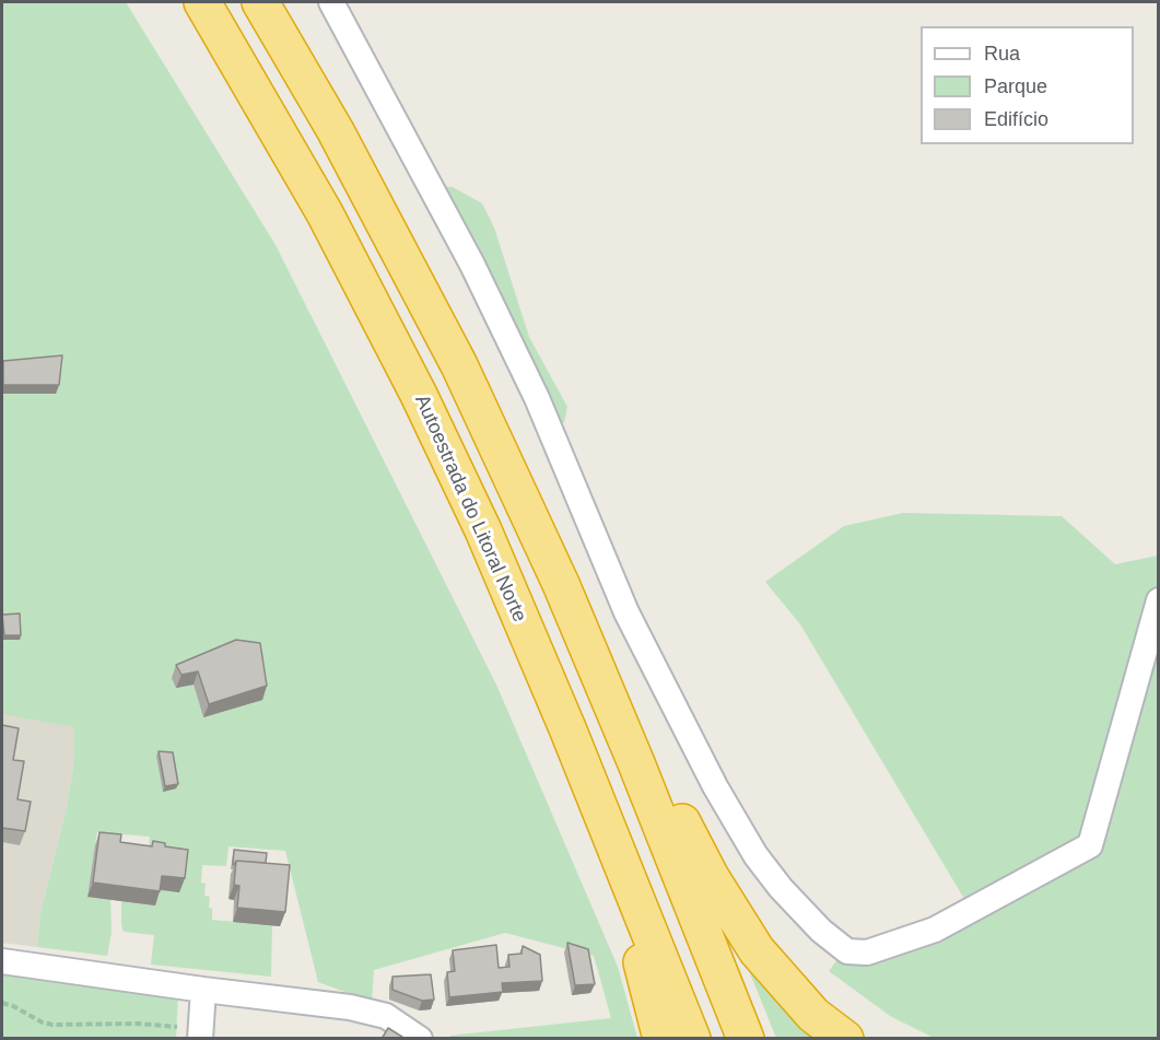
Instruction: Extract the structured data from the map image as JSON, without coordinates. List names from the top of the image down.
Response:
{
  "streets": {
    "highway": ["Autoestrada do Litoral Norte"]
  },
  "legend": ["Rua", "Parque", "Edifício"]
}
